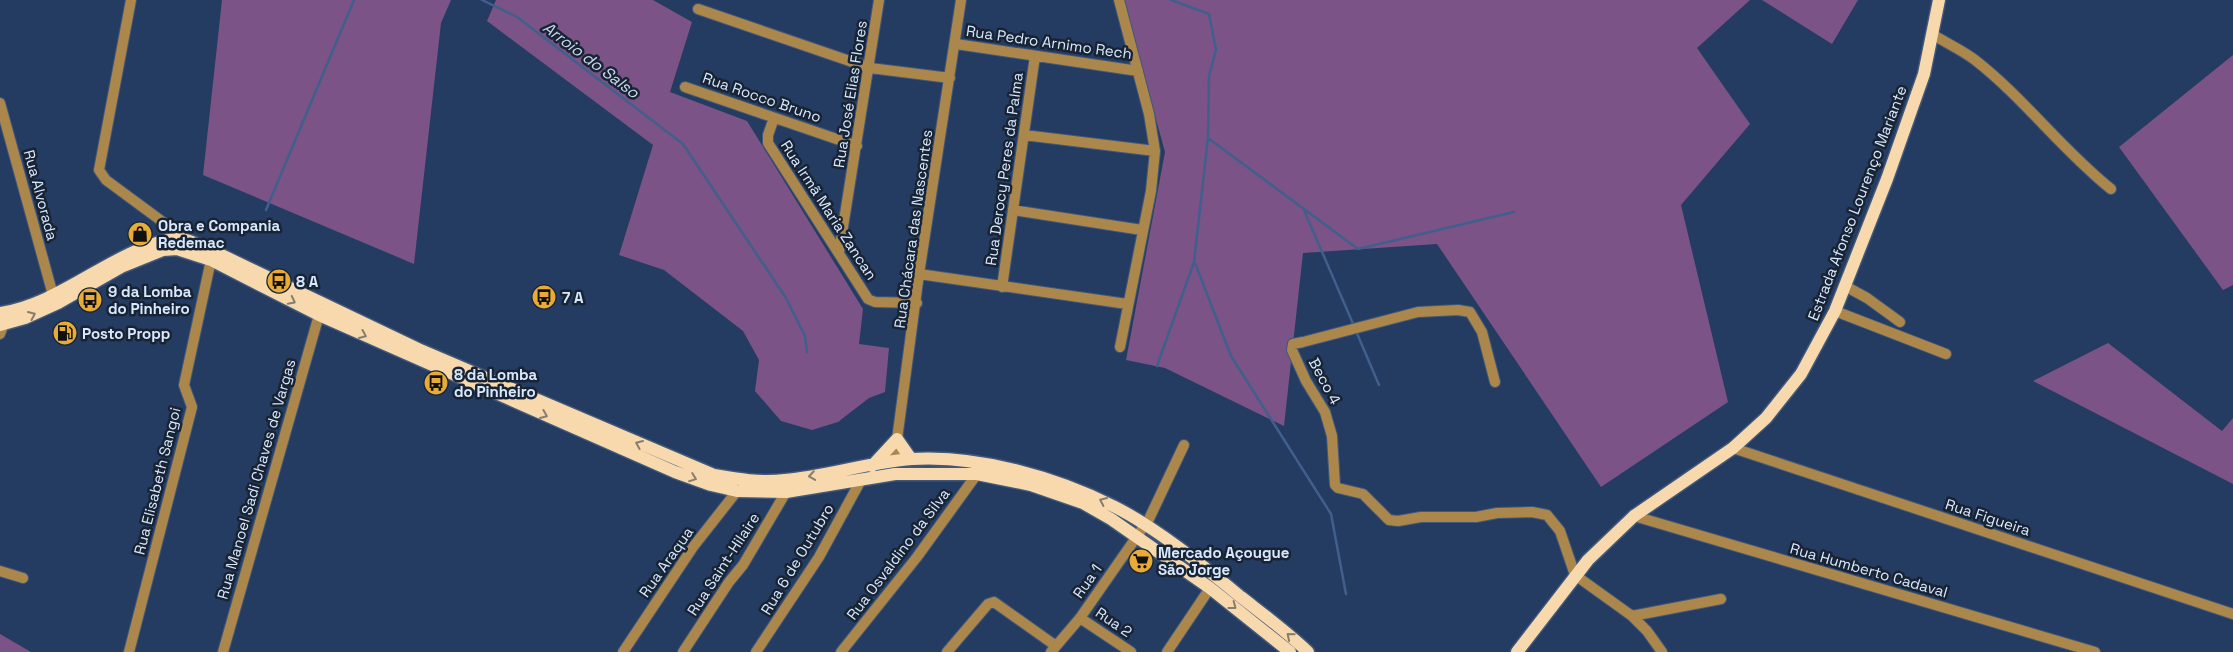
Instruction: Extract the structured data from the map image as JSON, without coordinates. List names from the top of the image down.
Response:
{
  "streets": {
    "main road": ["Estrada Afonso Lourenço Mariante"],
    "street": [
      "Rua Pedro Arnimo Rech",
      "Rua José Elias Flores",
      "Rua Rocco Bruno",
      "Rua Derocy Peres da Palma",
      "Rua Alvorada",
      "Rua Irmã Maria Zancan",
      "Rua Chácara das Nascentes",
      "Beco 4",
      "Rua Manoel Sadi Chaves de Vargas",
      "Rua Elisabeth Sangoi",
      "Rua Figueira",
      "Rua Osvaldino da Silva",
      "Rua 6 de Outubro",
      "Rua Araqua",
      "Rua Saint-Hilaire",
      "Rua Humberto Cadaval",
      "Rua 1",
      "Rua 2"
    ]
  },
  "crossings": [
    ["Rua Pedro Arnimo Rech", "Rua Derocy Peres da Palma"],
    ["Rua Pedro Arnimo Rech", "Rua Chácara das Nascentes"],
    ["Rua José Elias Flores", "Rua Rocco Bruno"],
    ["Rua José Elias Flores", "Rua Irmã Maria Zancan"],
    ["Rua Rocco Bruno", "Rua Irmã Maria Zancan"],
    ["Estrada Afonso Lourenço Mariante", "Beco 4"],
    ["Estrada Afonso Lourenço Mariante", "Rua Figueira"],
    ["Estrada Afonso Lourenço Mariante", "Rua Humberto Cadaval"],
    ["Rua Irmã Maria Zancan", "Rua Chácara das Nascentes"],
    ["Rua 1", "Rua 2"]
  ],
  "water": ["Arroio do Salso"],
  "places": {
    "shop": ["Obra e Compania Redemac"],
    "bus stop": [
      "8 A",
      "7 A",
      "9 da Lomba do Pinheiro",
      "8 da Lomba do Pinheiro"
    ],
    "fuel station": ["Posto Propp"],
    "supermarket": ["Mercado Açougue São Jorge"]
  }
}
